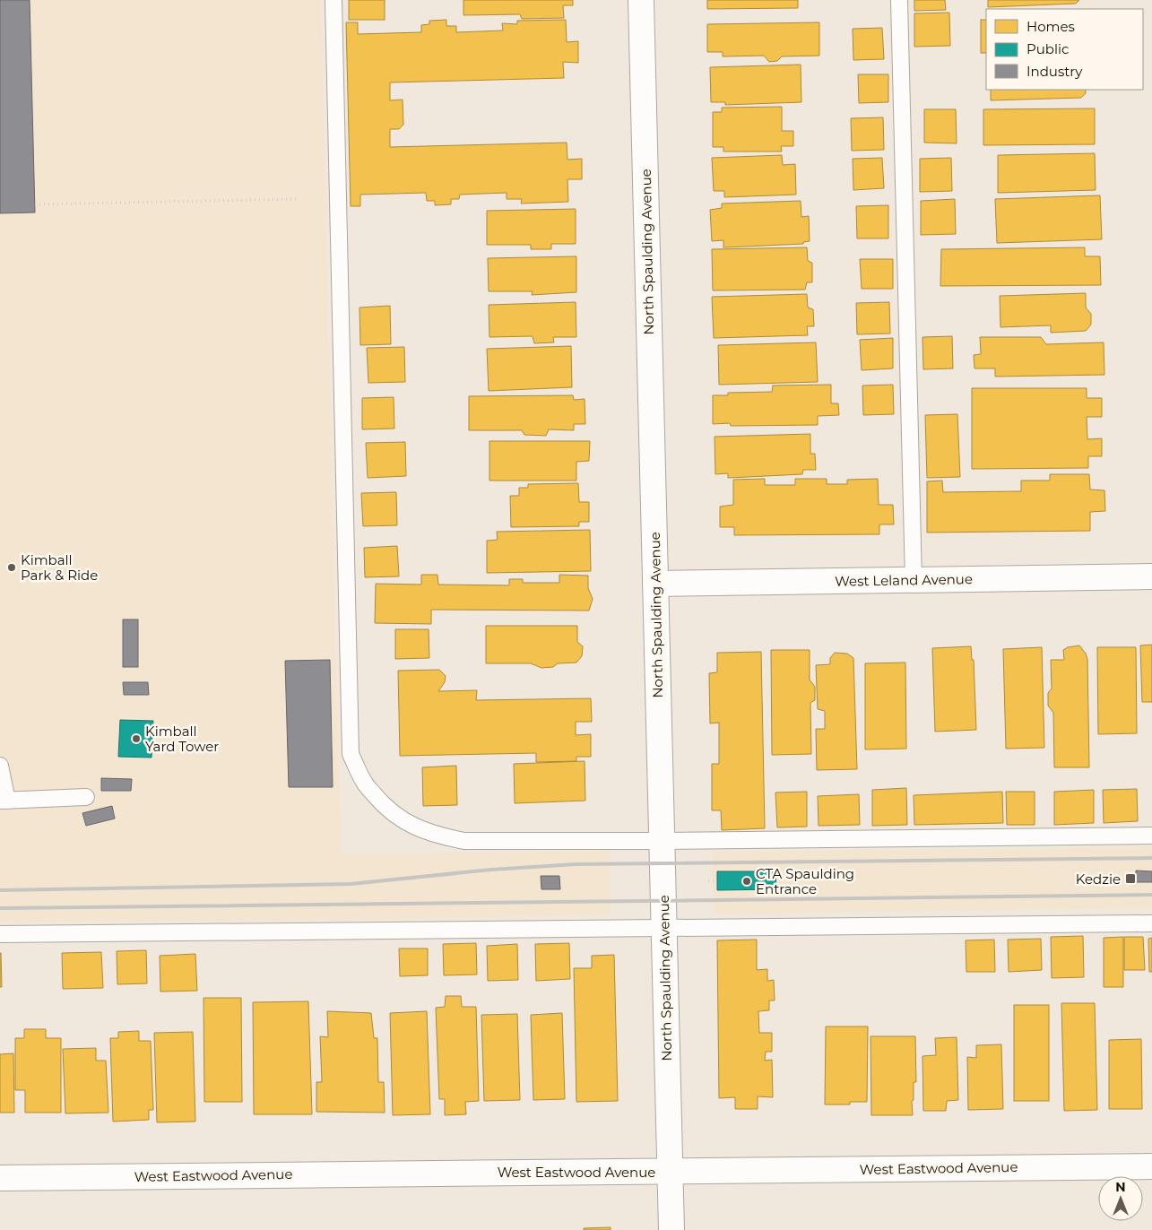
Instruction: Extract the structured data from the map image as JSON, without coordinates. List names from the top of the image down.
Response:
{
  "streets": {
    "street": ["North Spaulding Avenue", "West Leland Avenue", "West Eastwood Avenue"]
  },
  "crossings": [
    ["North Spaulding Avenue", "West Leland Avenue"],
    ["North Spaulding Avenue", "West Eastwood Avenue"]
  ],
  "places": {
    "other": ["Kimball Park & Ride", "Kimball Yard Tower", "CTA Spaulding Entrance"],
    "transit": ["Kedzie"]
  },
  "legend": ["Homes", "Public", "Industry"],
  "north": "top"
}
